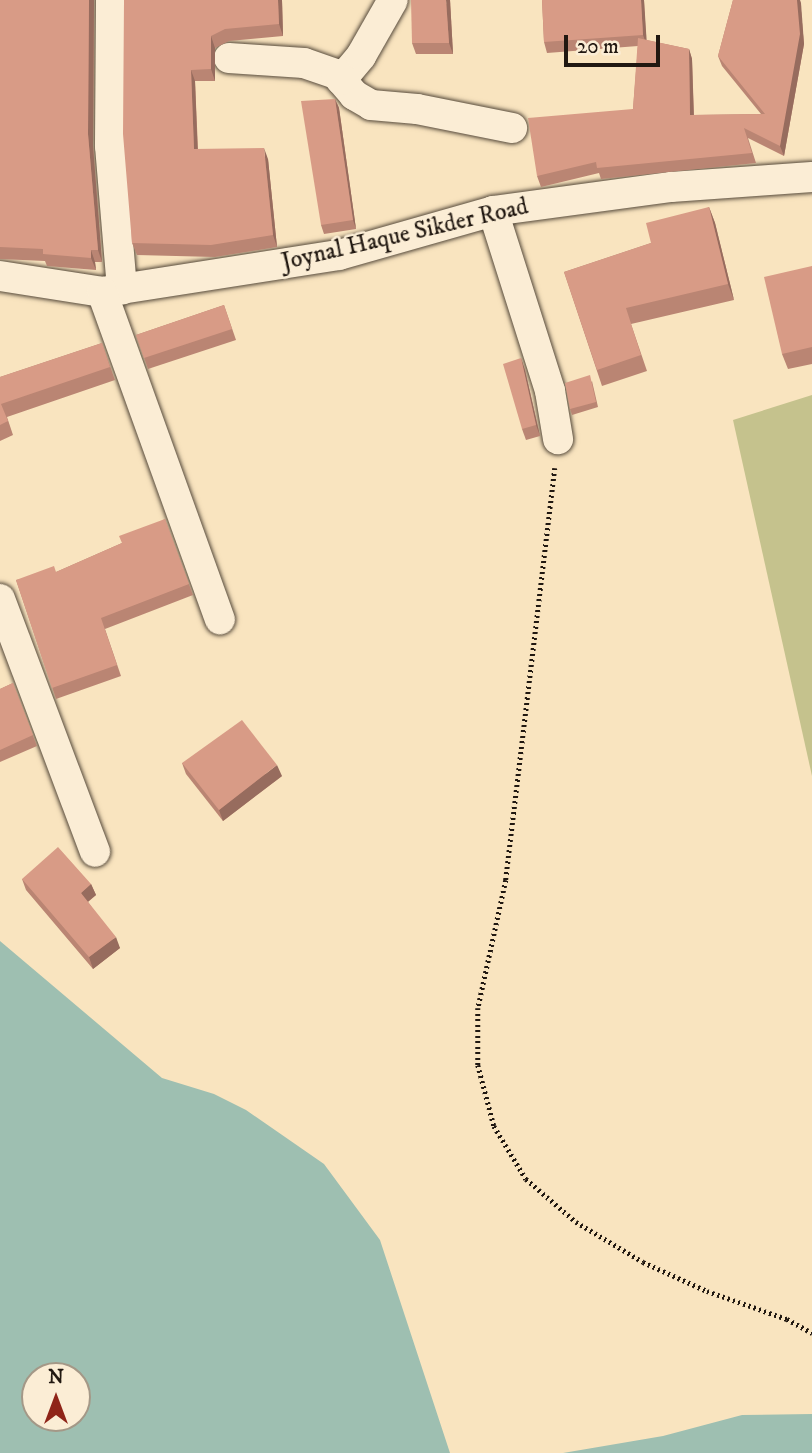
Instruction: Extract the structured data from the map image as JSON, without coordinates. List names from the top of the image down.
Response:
{
  "streets": {
    "street": ["Joynal Haque Sikder Road"]
  },
  "scale_bar": "20 m",
  "north": "top"
}
